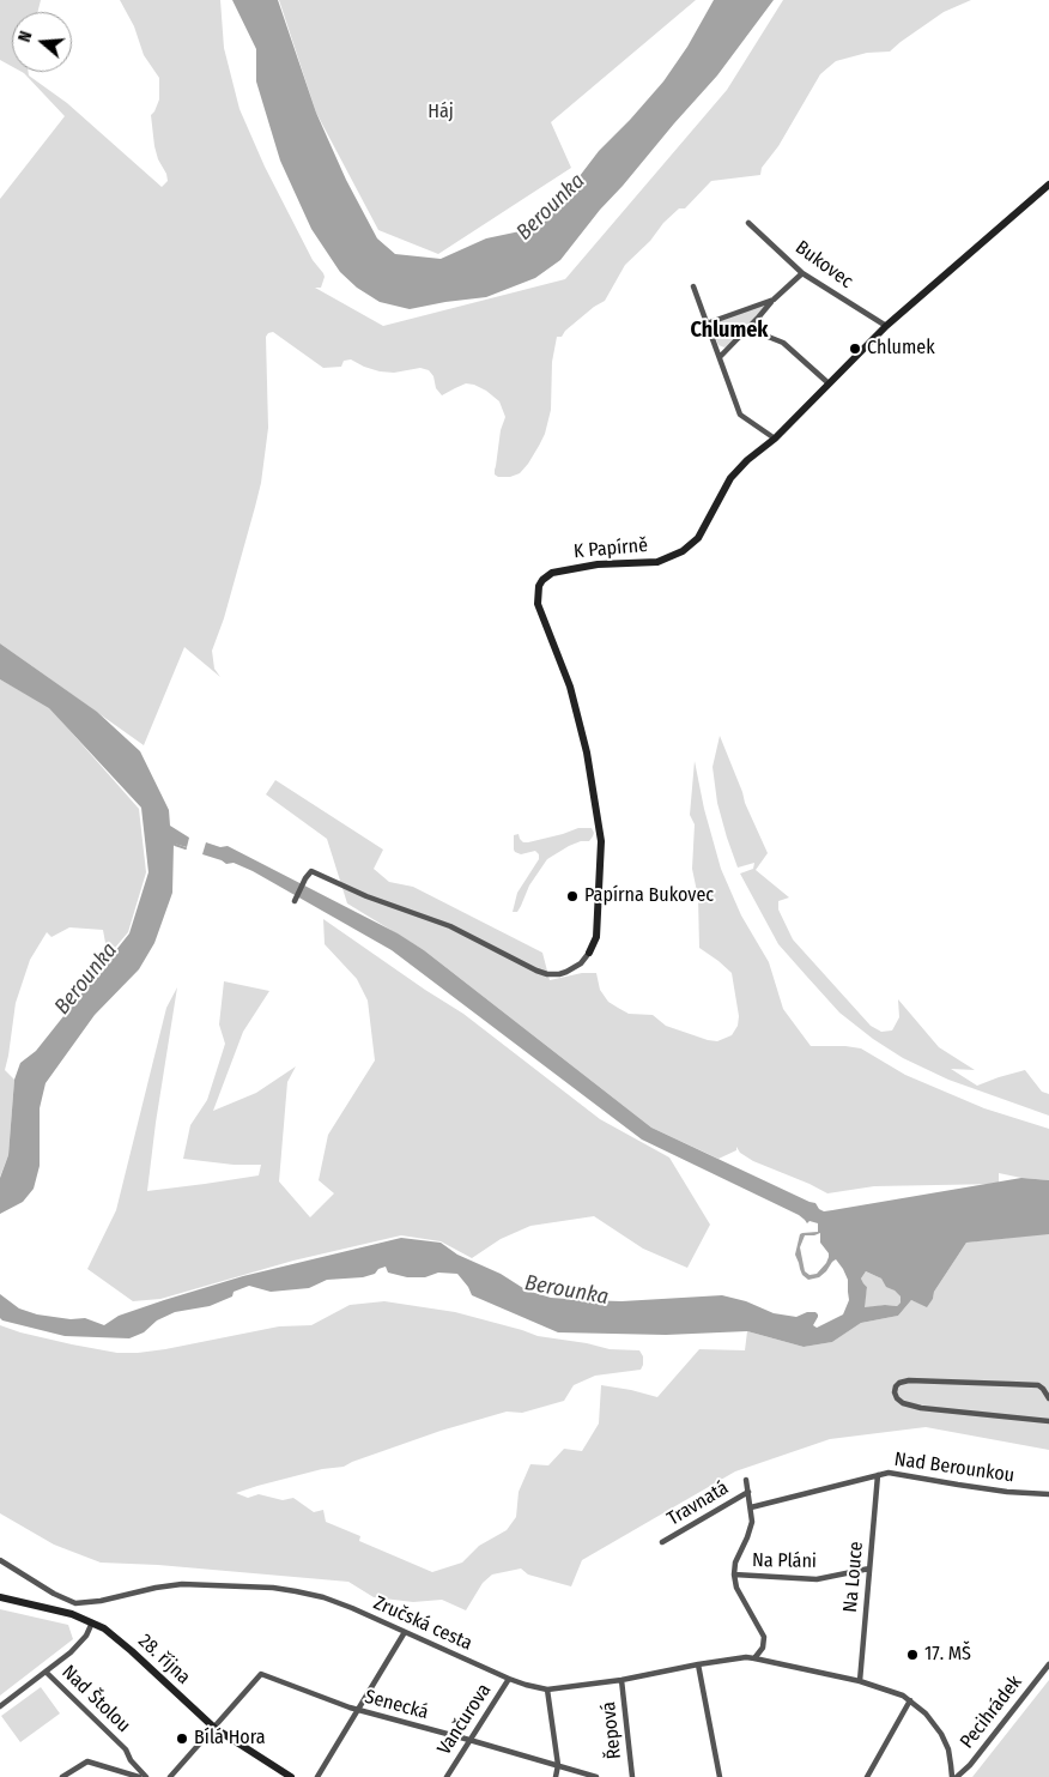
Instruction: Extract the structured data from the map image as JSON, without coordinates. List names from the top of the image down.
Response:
{
  "streets": {
    "street": [
      "Bukovec",
      "K Papírně",
      "Nad Berounkou",
      "Travnatá",
      "Na Pláni",
      "Na Louce",
      "Zručská cesta",
      "28. října",
      "Nad Štolou",
      "Senecká",
      "Pecihrádek",
      "Vančurova",
      "Řepová"
    ]
  },
  "crossings": [
    ["Bukovec", "K Papírně"],
    ["Nad Berounkou", "Na Louce"],
    ["Na Pláni", "Na Louce"],
    ["Na Louce", "Zručská cesta"],
    ["Zručská cesta", "Vančurova"],
    ["Zručská cesta", "Řepová"],
    ["28. října", "Senecká"],
    ["Senecká", "Vančurova"]
  ],
  "districts": ["Chlumek"],
  "water": ["Berounka"],
  "parks": ["Háj"],
  "places": [
    "Chlumek",
    "Papírna Bukovec",
    "17. MŠ",
    "Bílá Hora"
  ],
  "north": "left"
}
